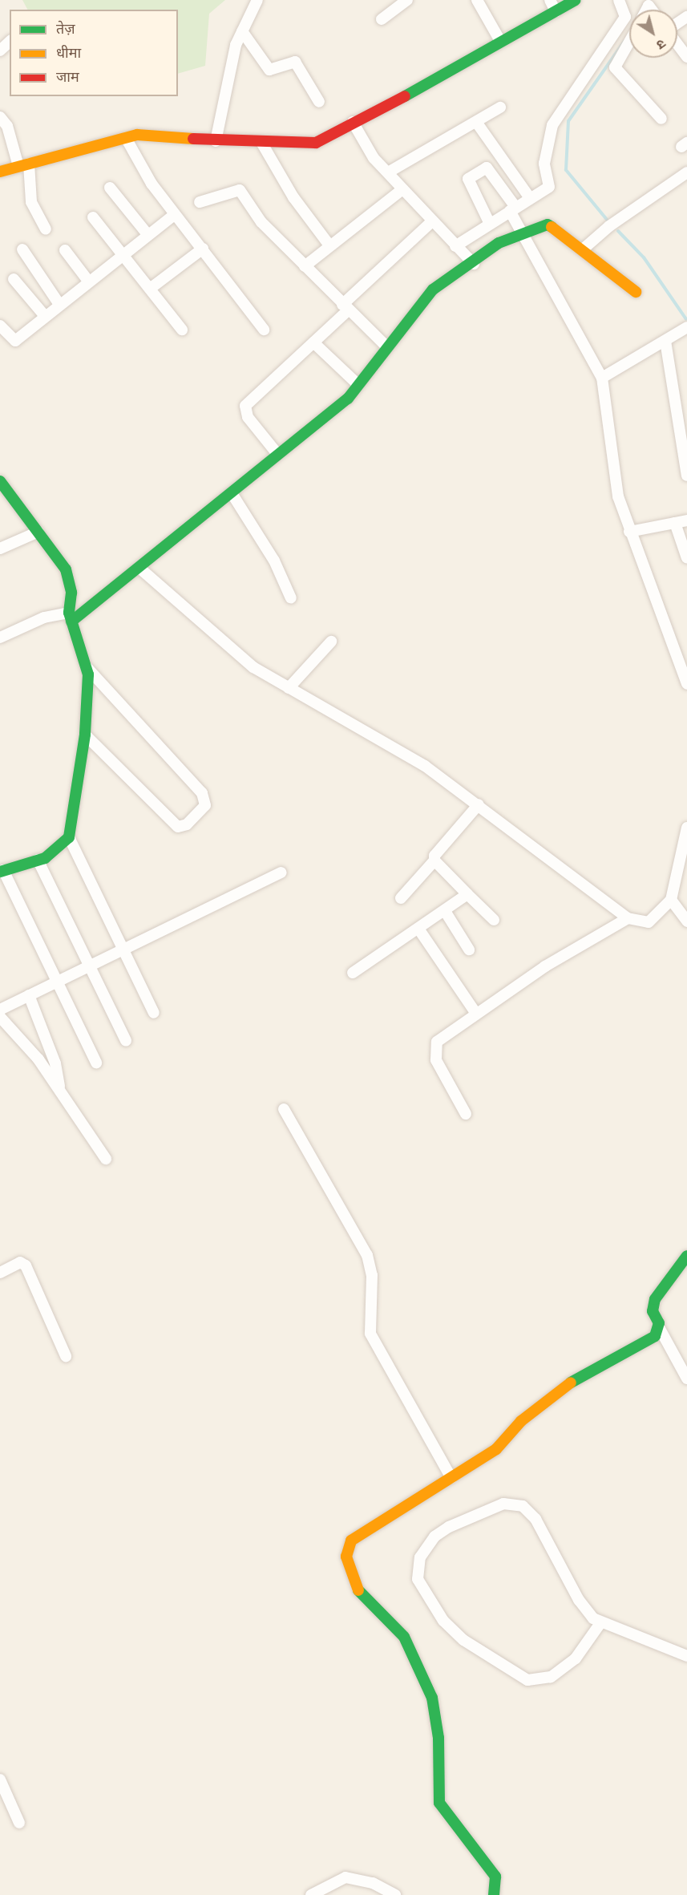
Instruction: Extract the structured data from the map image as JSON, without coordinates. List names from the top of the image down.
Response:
{
  "legend": ["तेज़", "धीमा", "जाम"],
  "north": "bottom right"
}
